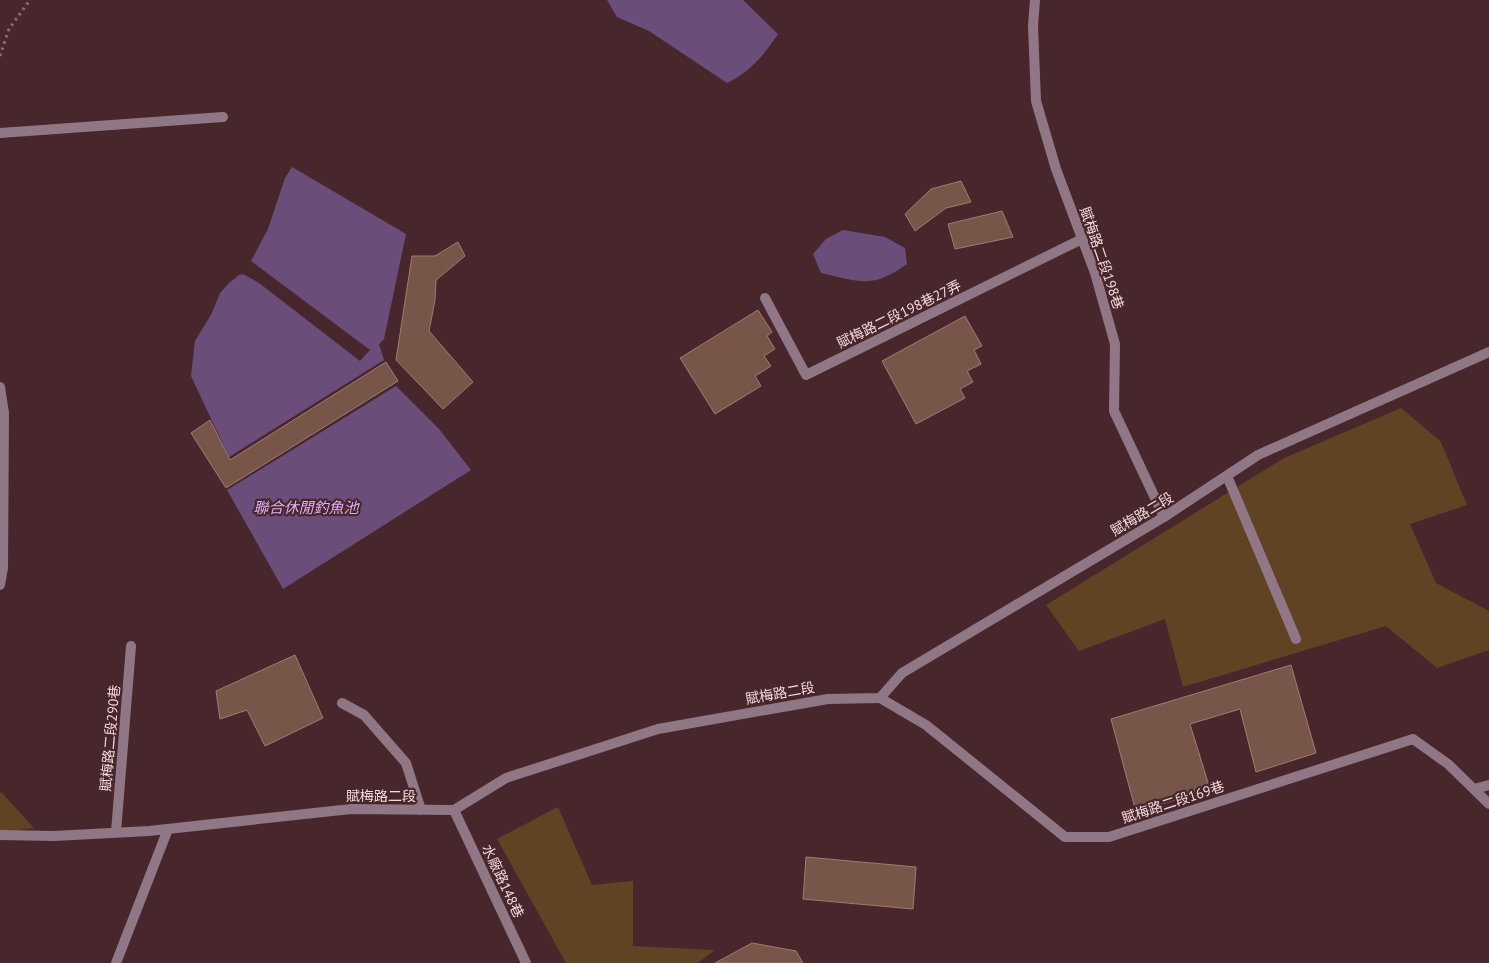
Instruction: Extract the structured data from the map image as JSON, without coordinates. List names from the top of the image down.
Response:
{
  "streets": {
    "street": [
      "賦梅路二段198巷",
      "賦梅路二段198巷27弄",
      "賦梅路二段",
      "賦梅路二段290巷",
      "賦梅路二段169巷",
      "水廠路148巷"
    ]
  },
  "crossings": [
    ["賦梅路二段198巷", "賦梅路二段198巷27弄"],
    ["賦梅路二段198巷", "賦梅路二段"],
    ["賦梅路二段", "賦梅路二段290巷"],
    ["賦梅路二段", "賦梅路二段169巷"],
    ["賦梅路二段", "水廠路148巷"]
  ],
  "water": ["聯合休閒釣魚池"]
}
